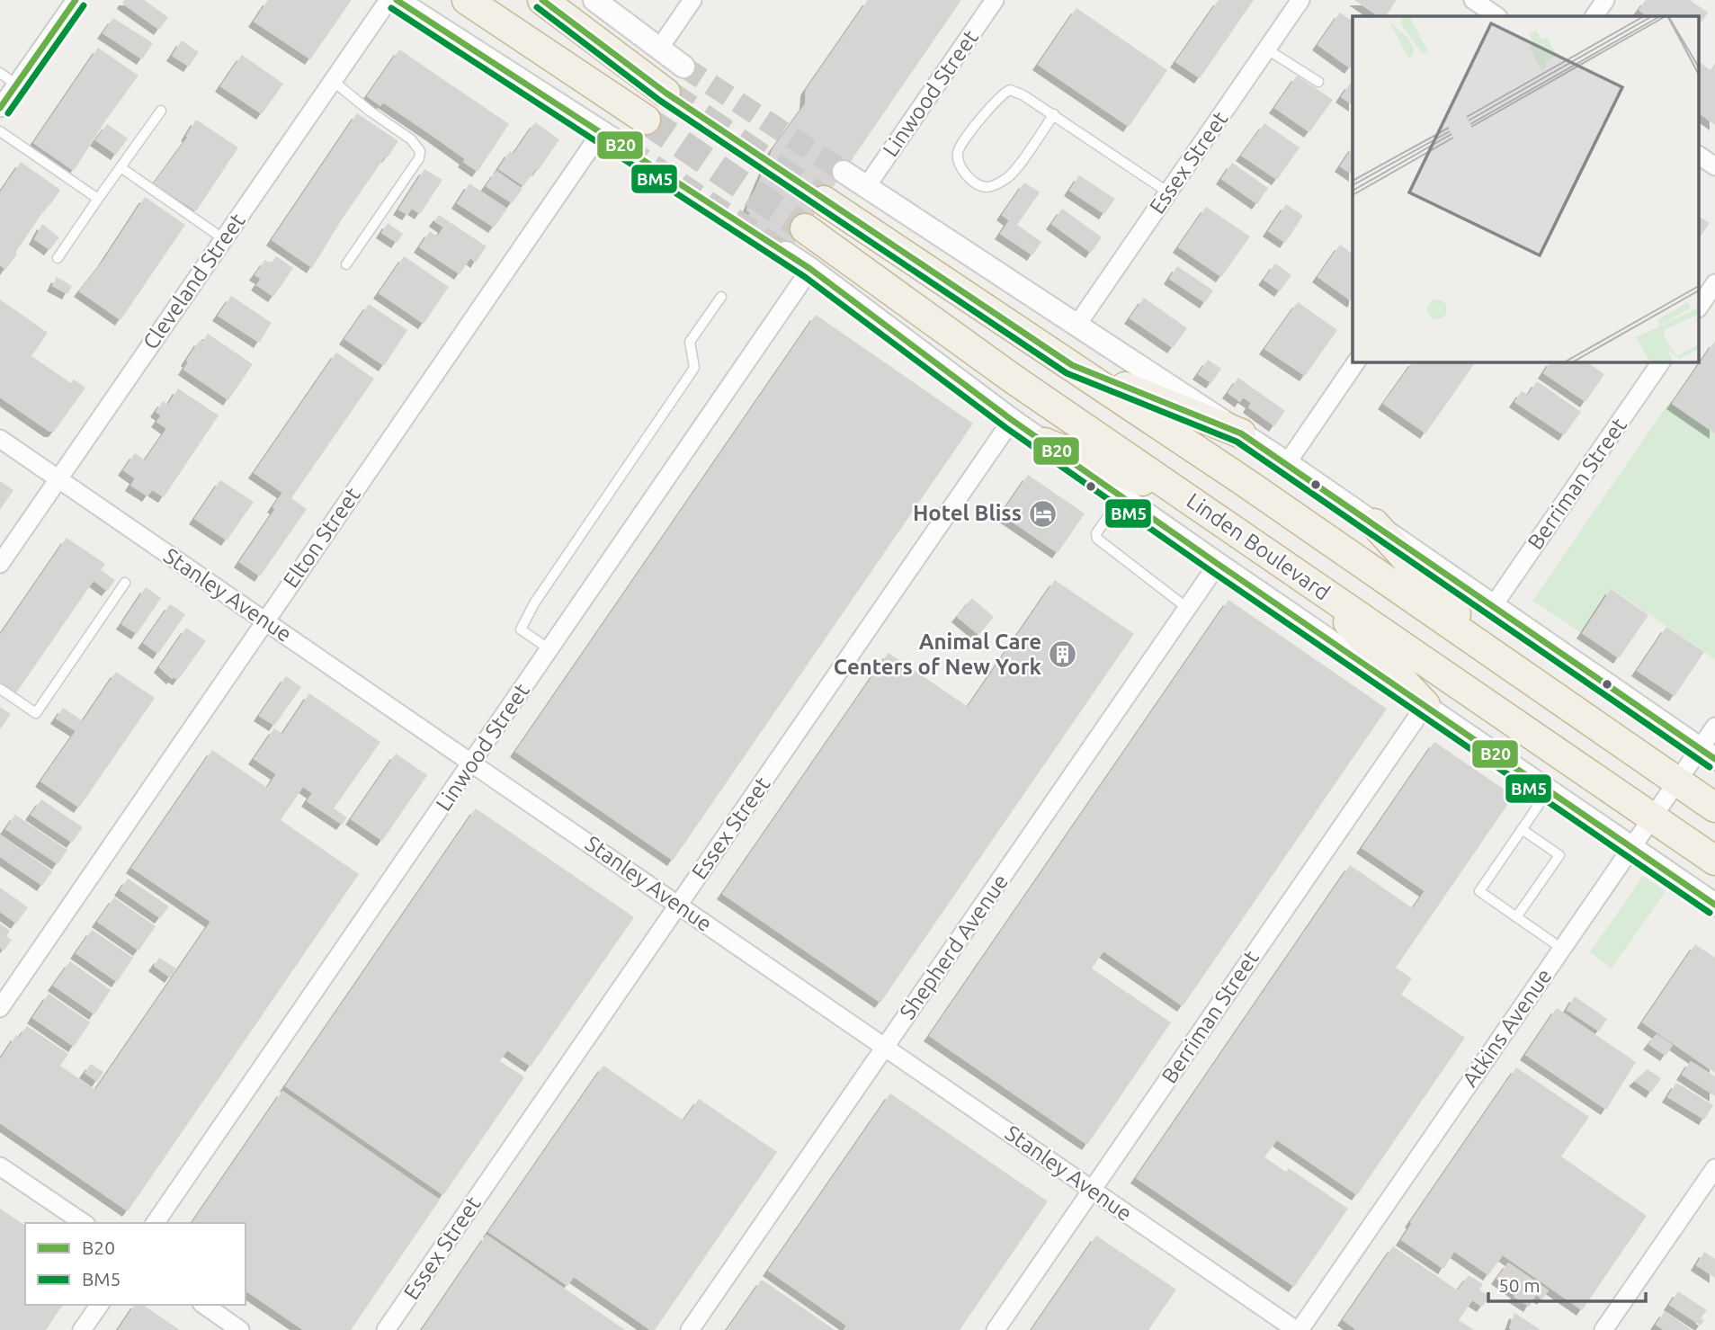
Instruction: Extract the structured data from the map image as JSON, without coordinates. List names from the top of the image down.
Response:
{
  "streets": {
    "highway": ["Linden Boulevard"],
    "street": [
      "Linwood Street",
      "Essex Street",
      "Cleveland Street",
      "Berriman Street",
      "Elton Street",
      "Stanley Avenue",
      "Shepherd Avenue",
      "Atkins Avenue"
    ]
  },
  "crossings": [
    ["Linwood Street", "Linden Boulevard"],
    ["Linwood Street", "Stanley Avenue"],
    ["Essex Street", "Linden Boulevard"],
    ["Essex Street", "Stanley Avenue"],
    ["Cleveland Street", "Stanley Avenue"],
    ["Berriman Street", "Linden Boulevard"],
    ["Berriman Street", "Stanley Avenue"],
    ["Elton Street", "Stanley Avenue"],
    ["Linden Boulevard", "Shepherd Avenue"],
    ["Linden Boulevard", "Atkins Avenue"],
    ["Stanley Avenue", "Shepherd Avenue"],
    ["Stanley Avenue", "Atkins Avenue"]
  ],
  "places": {
    "hotel": ["Hotel Bliss"],
    "building": ["Animal Care Centers of New York"]
  },
  "lines": ["transit line B20", "transit line BM5"],
  "legend": ["B20", "BM5"],
  "scale_bar": "50 m"
}
